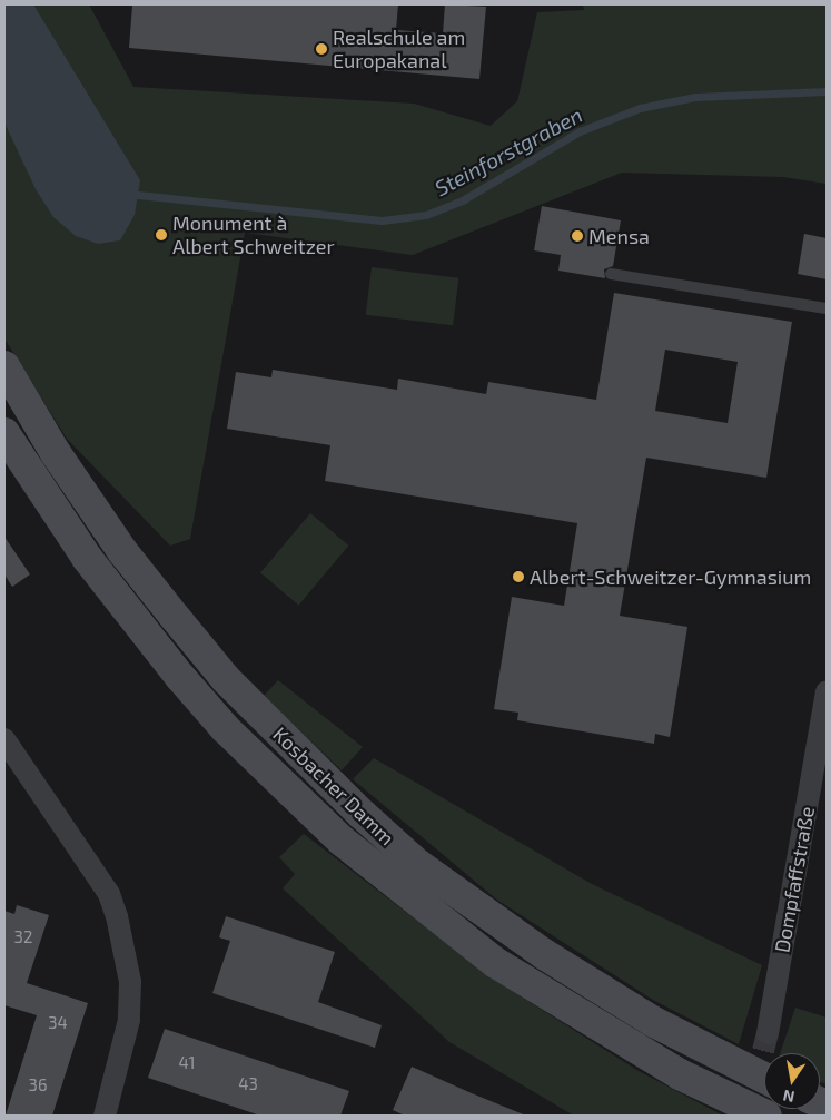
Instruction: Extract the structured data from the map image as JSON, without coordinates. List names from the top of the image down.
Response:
{
  "streets": {
    "street": ["Kosbacher Damm", "Dompfaffstraße"]
  },
  "water": ["Steinforstgraben"],
  "places": [
    "Realschule am Europakanal",
    "Monument à Albert Schweitzer",
    "Mensa",
    "Albert-Schweitzer-Gymnasium"
  ],
  "house_numbers": [
    "32",
    "34",
    "41",
    "43",
    "36"
  ],
  "north": "bottom"
}
